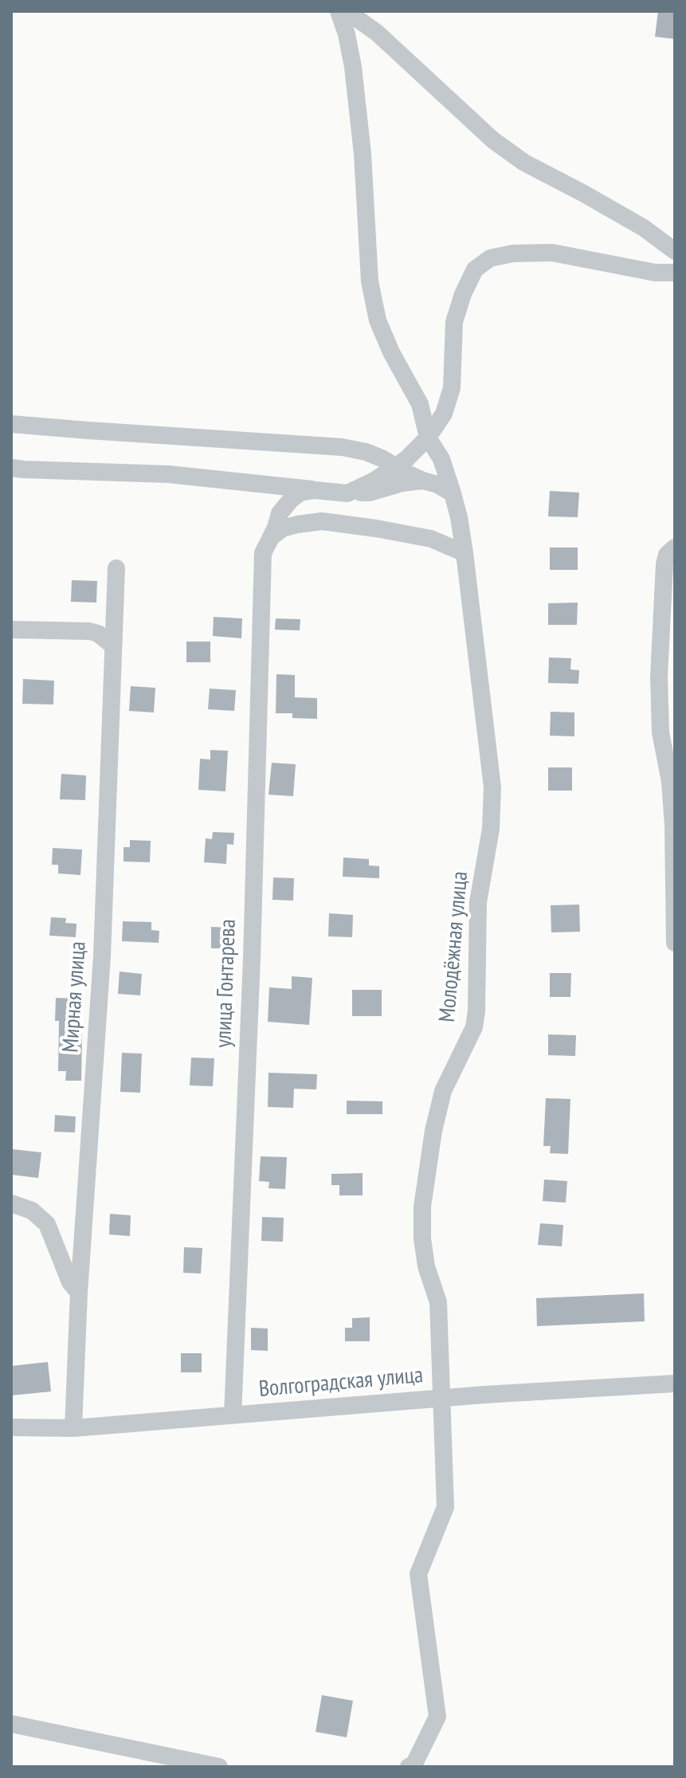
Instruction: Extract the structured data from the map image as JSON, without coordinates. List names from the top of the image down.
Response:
{
  "streets": {
    "street": [
      "Молодёжная улица",
      "улица Гонтарева",
      "Мирная улица",
      "Волгоградская улица"
    ]
  },
  "crossings": [
    ["Молодёжная улица", "Волгоградская улица"],
    ["улица Гонтарева", "Волгоградская улица"],
    ["Мирная улица", "Волгоградская улица"]
  ]
}
